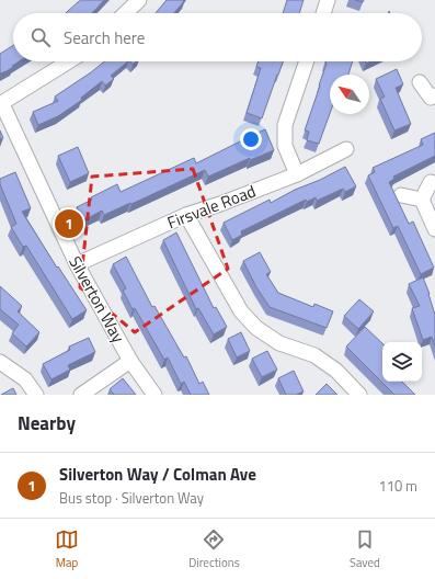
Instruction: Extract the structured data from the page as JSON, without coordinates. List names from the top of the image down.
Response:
{
  "streets": {
    "street": ["Firsvale Road", "Silverton Way"]
  },
  "crossings": [
    ["Firsvale Road", "Silverton Way"]
  ],
  "north": "top left",
  "page": {
    "search": "Search here",
    "pins": "1",
    "heading": "Nearby",
    "list": [
      {
        "mark": "1",
        "name": "Silverton Way / Colman Ave",
        "note": "Bus stop · Silverton Way",
        "value": "110 m"
      }
    ],
    "nav": ["Map", "Directions", "Saved"]
  }
}
